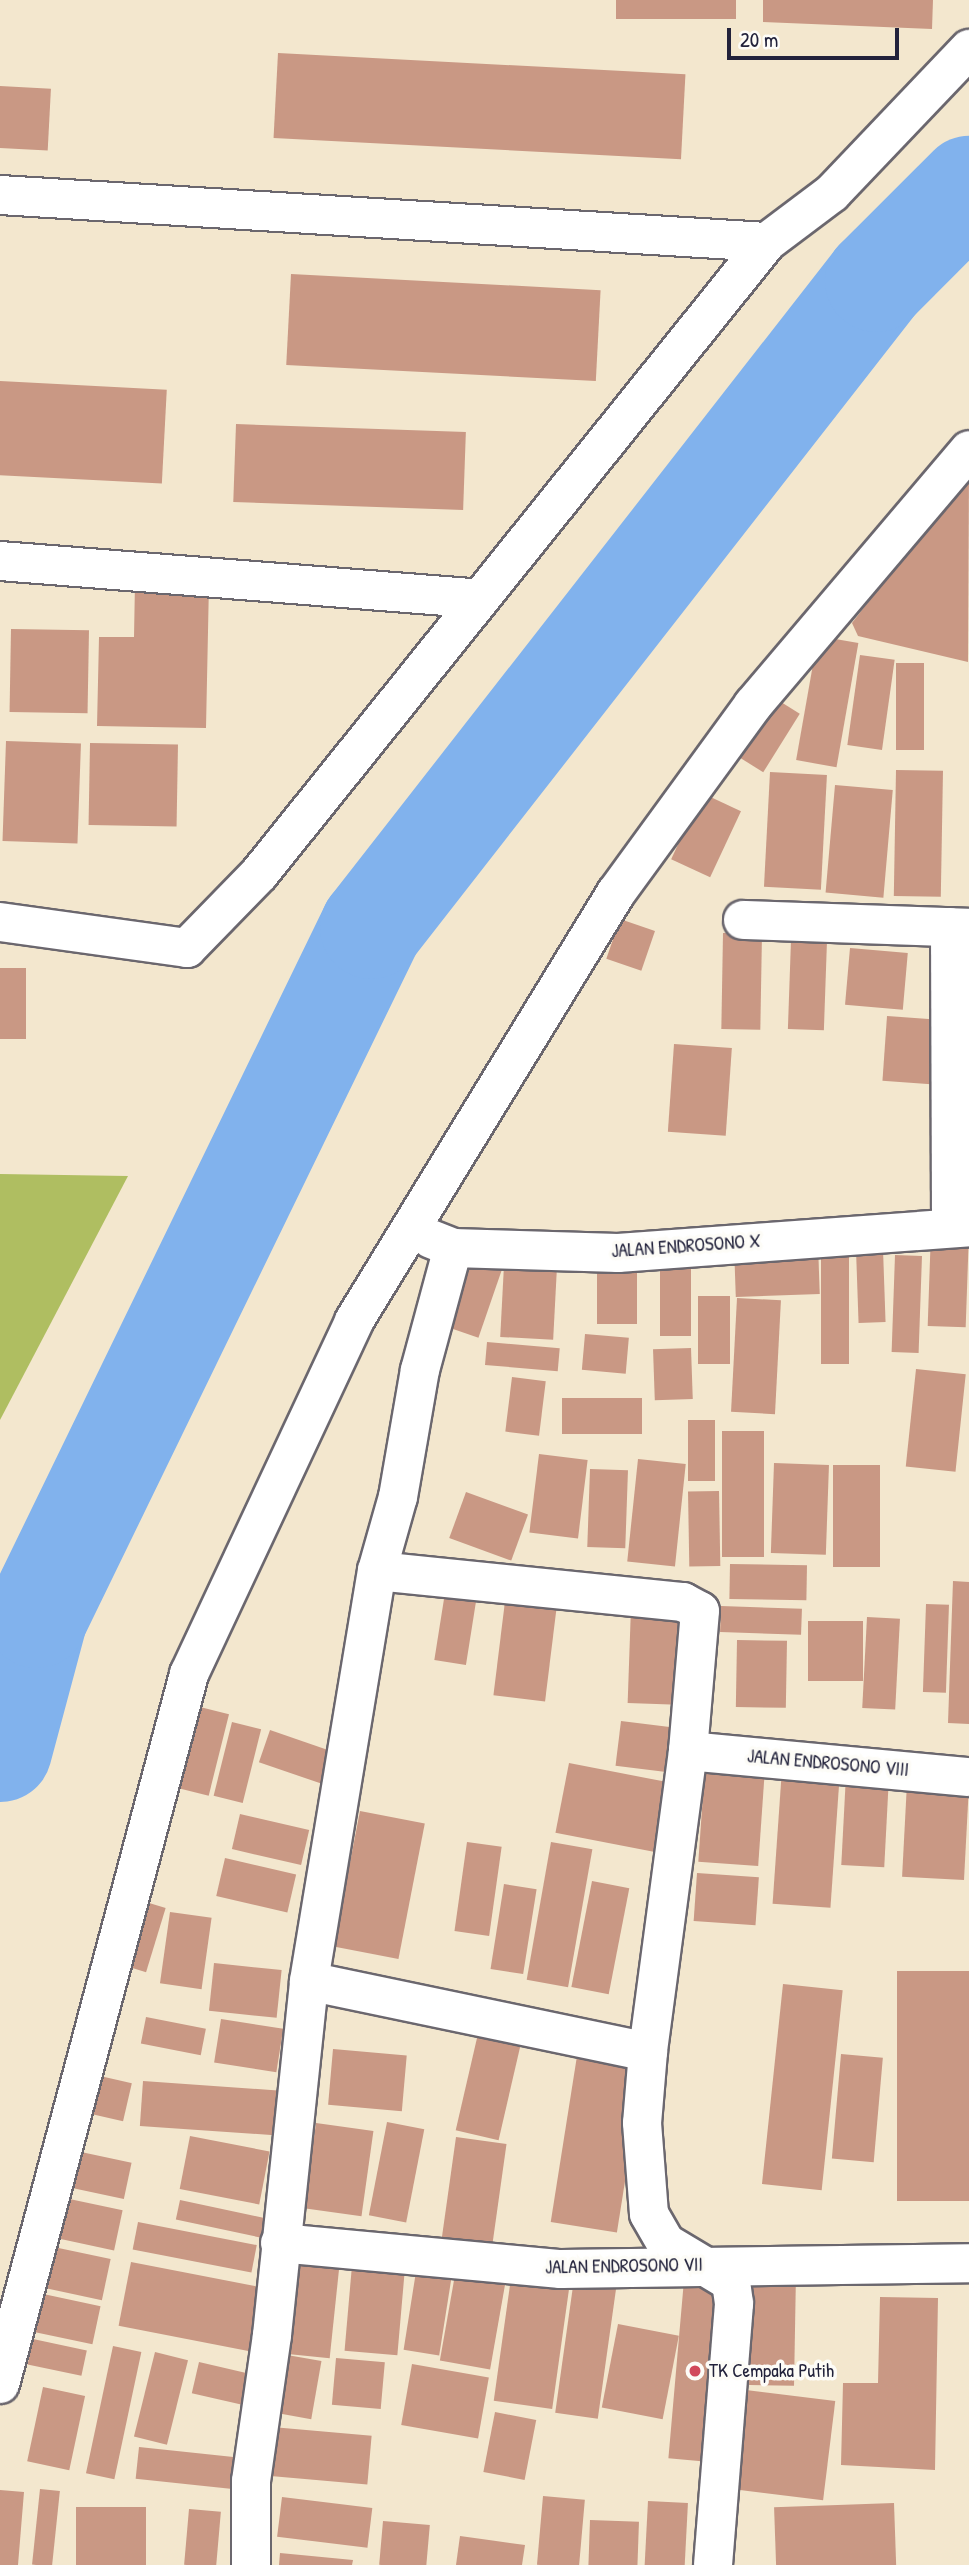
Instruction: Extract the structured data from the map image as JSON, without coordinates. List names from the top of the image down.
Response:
{
  "streets": {
    "street": ["JALAN ENDROSONO X", "JALAN ENDROSONO VIII", "JALAN ENDROSONO VII"]
  },
  "places": ["TK Cempaka Putih"],
  "scale_bar": "20 m"
}
